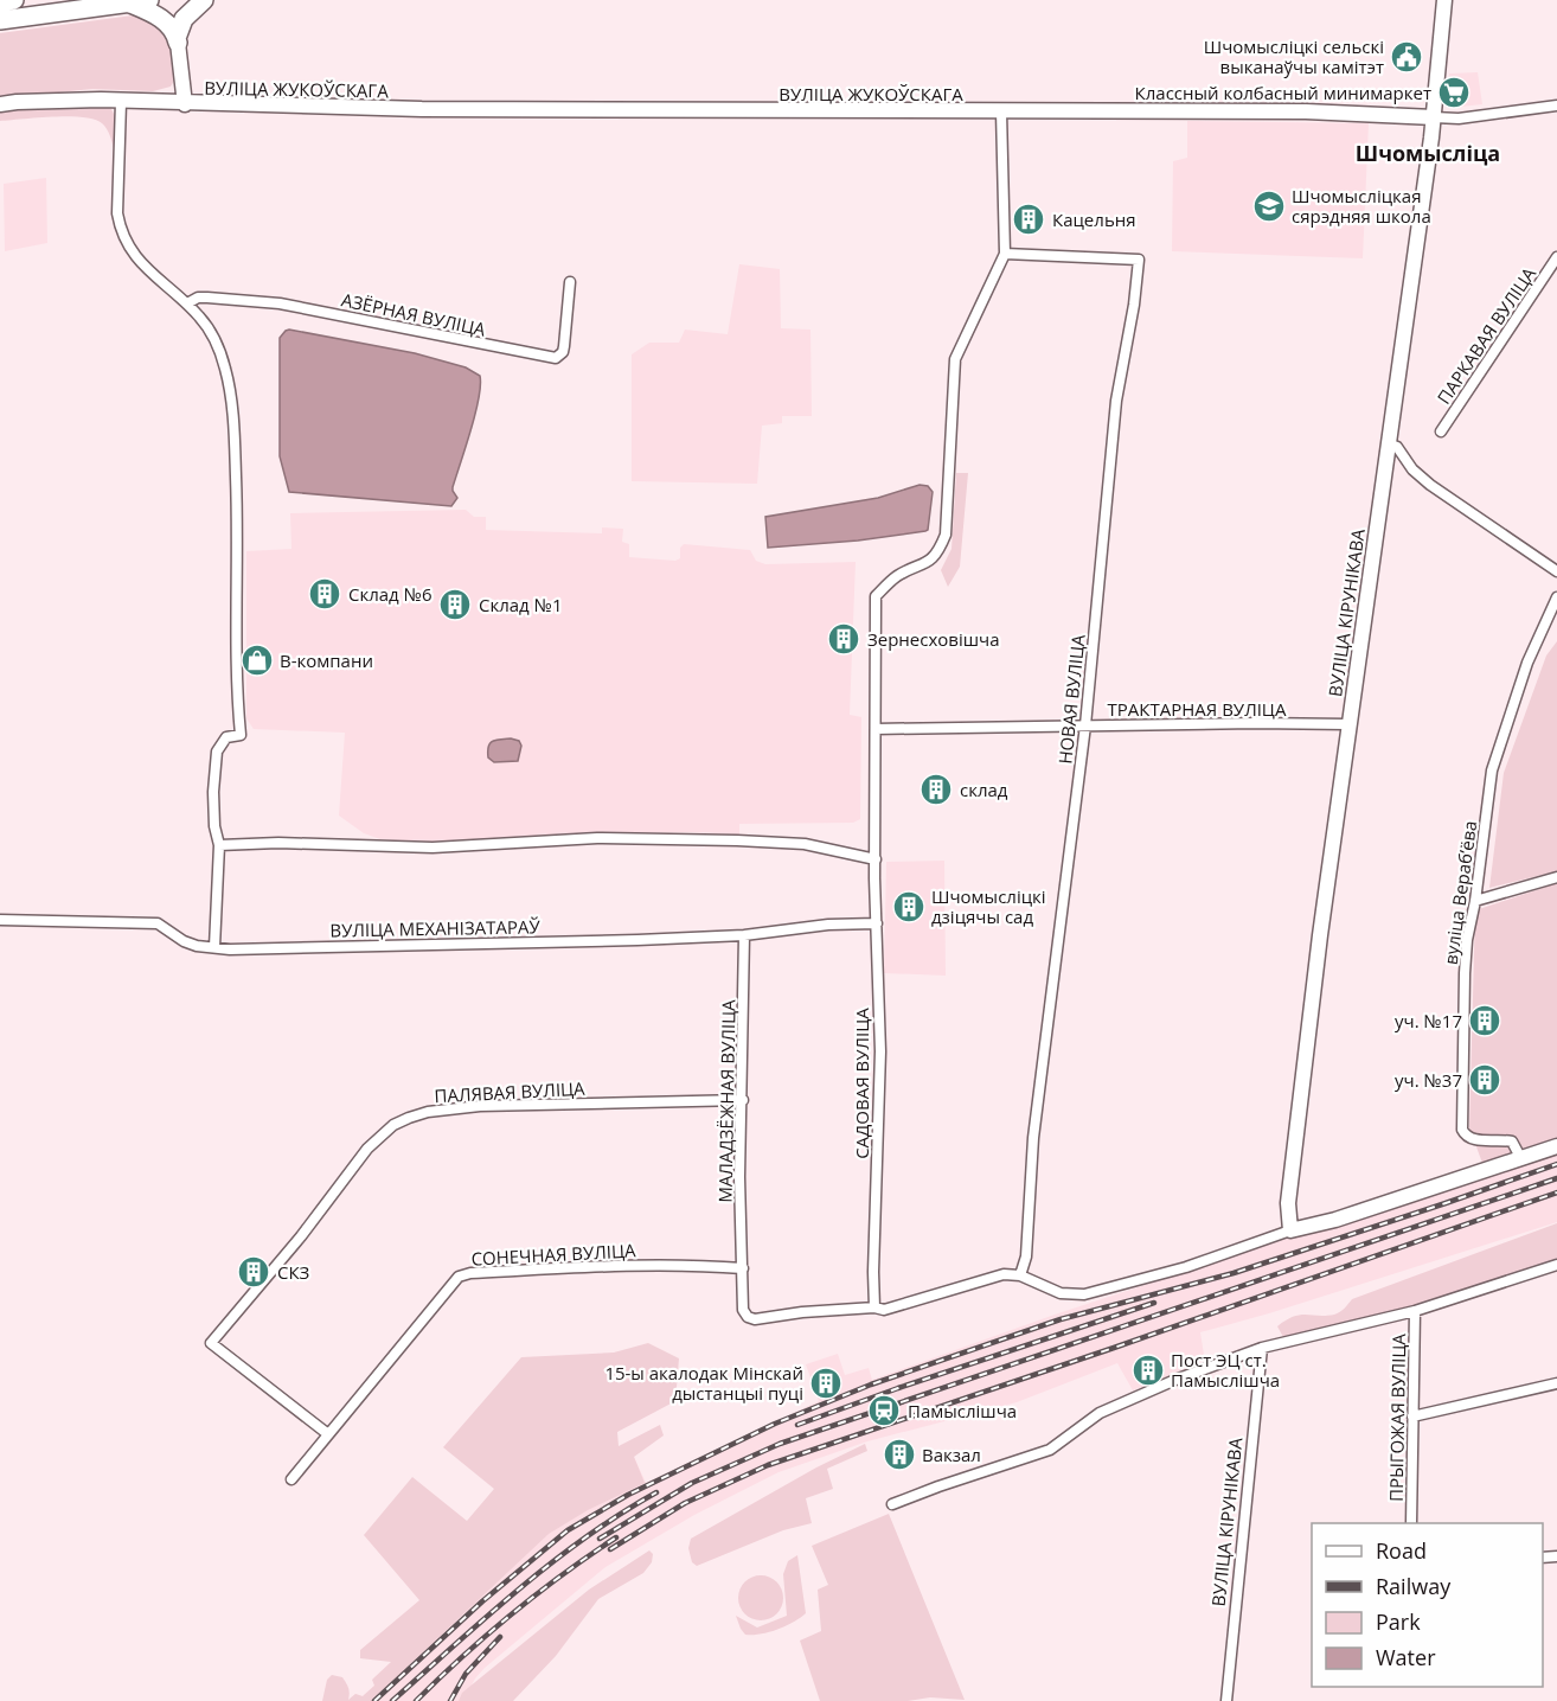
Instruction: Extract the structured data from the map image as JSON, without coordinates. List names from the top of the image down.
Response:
{
  "streets": {
    "street": [
      "ВУЛІЦА ЖУКОЎСКАГА",
      "АЗЁРНАЯ ВУЛІЦА",
      "ПАРКАВАЯ ВУЛІЦА",
      "ВУЛІЦА КІРУНІКАВА",
      "НОВАЯ ВУЛІЦА",
      "ТРАКТАРНАЯ ВУЛІЦА",
      "вуліца Верабʼёва",
      "ВУЛІЦА МЕХАНІЗАТАРАЎ",
      "САДОВАЯ ВУЛІЦА",
      "ПАЛЯВАЯ ВУЛІЦА",
      "МАЛАДЗЁЖНАЯ ВУЛІЦА",
      "СОНЕЧНАЯ ВУЛІЦА",
      "ПРЫГОЖАЯ ВУЛІЦА"
    ]
  },
  "crossings": [
    ["ВУЛІЦА ЖУКОЎСКАГА", "ВУЛІЦА КІРУНІКАВА"],
    ["ВУЛІЦА КІРУНІКАВА", "ТРАКТАРНАЯ ВУЛІЦА"],
    ["НОВАЯ ВУЛІЦА", "ТРАКТАРНАЯ ВУЛІЦА"],
    ["НОВАЯ ВУЛІЦА", "САДОВАЯ ВУЛІЦА"],
    ["ТРАКТАРНАЯ ВУЛІЦА", "САДОВАЯ ВУЛІЦА"],
    ["ВУЛІЦА МЕХАНІЗАТАРАЎ", "САДОВАЯ ВУЛІЦА"],
    ["ВУЛІЦА МЕХАНІЗАТАРАЎ", "МАЛАДЗЁЖНАЯ ВУЛІЦА"],
    ["САДОВАЯ ВУЛІЦА", "МАЛАДЗЁЖНАЯ ВУЛІЦА"],
    ["ПАЛЯВАЯ ВУЛІЦА", "МАЛАДЗЁЖНАЯ ВУЛІЦА"],
    ["ПАЛЯВАЯ ВУЛІЦА", "СОНЕЧНАЯ ВУЛІЦА"],
    ["МАЛАДЗЁЖНАЯ ВУЛІЦА", "СОНЕЧНАЯ ВУЛІЦА"]
  ],
  "districts": ["Шчомысліца"],
  "places": {
    "public building": ["Шчомысліцкі сельскі выканаўчы камітэт"],
    "supermarket": ["Классный колбасный минимаркет"],
    "school or university": ["Шчомысліцкая сярэдняя школа"],
    "building": [
      "Кацельня",
      "Склад №6",
      "Склад №1",
      "Зернесховішча",
      "склад",
      "Шчомысліцкі дзіцячы сад",
      "уч. №17",
      "уч. №37",
      "СКЗ",
      "Пост ЭЦ ст. Памыслішча",
      "15-ы акалодак Мінскай дыстанцыі пуці",
      "Вакзал"
    ],
    "shop": ["В-компани"],
    "station": ["Памыслішча"]
  },
  "legend": [
    "Road",
    "Railway",
    "Park",
    "Water"
  ]
}
